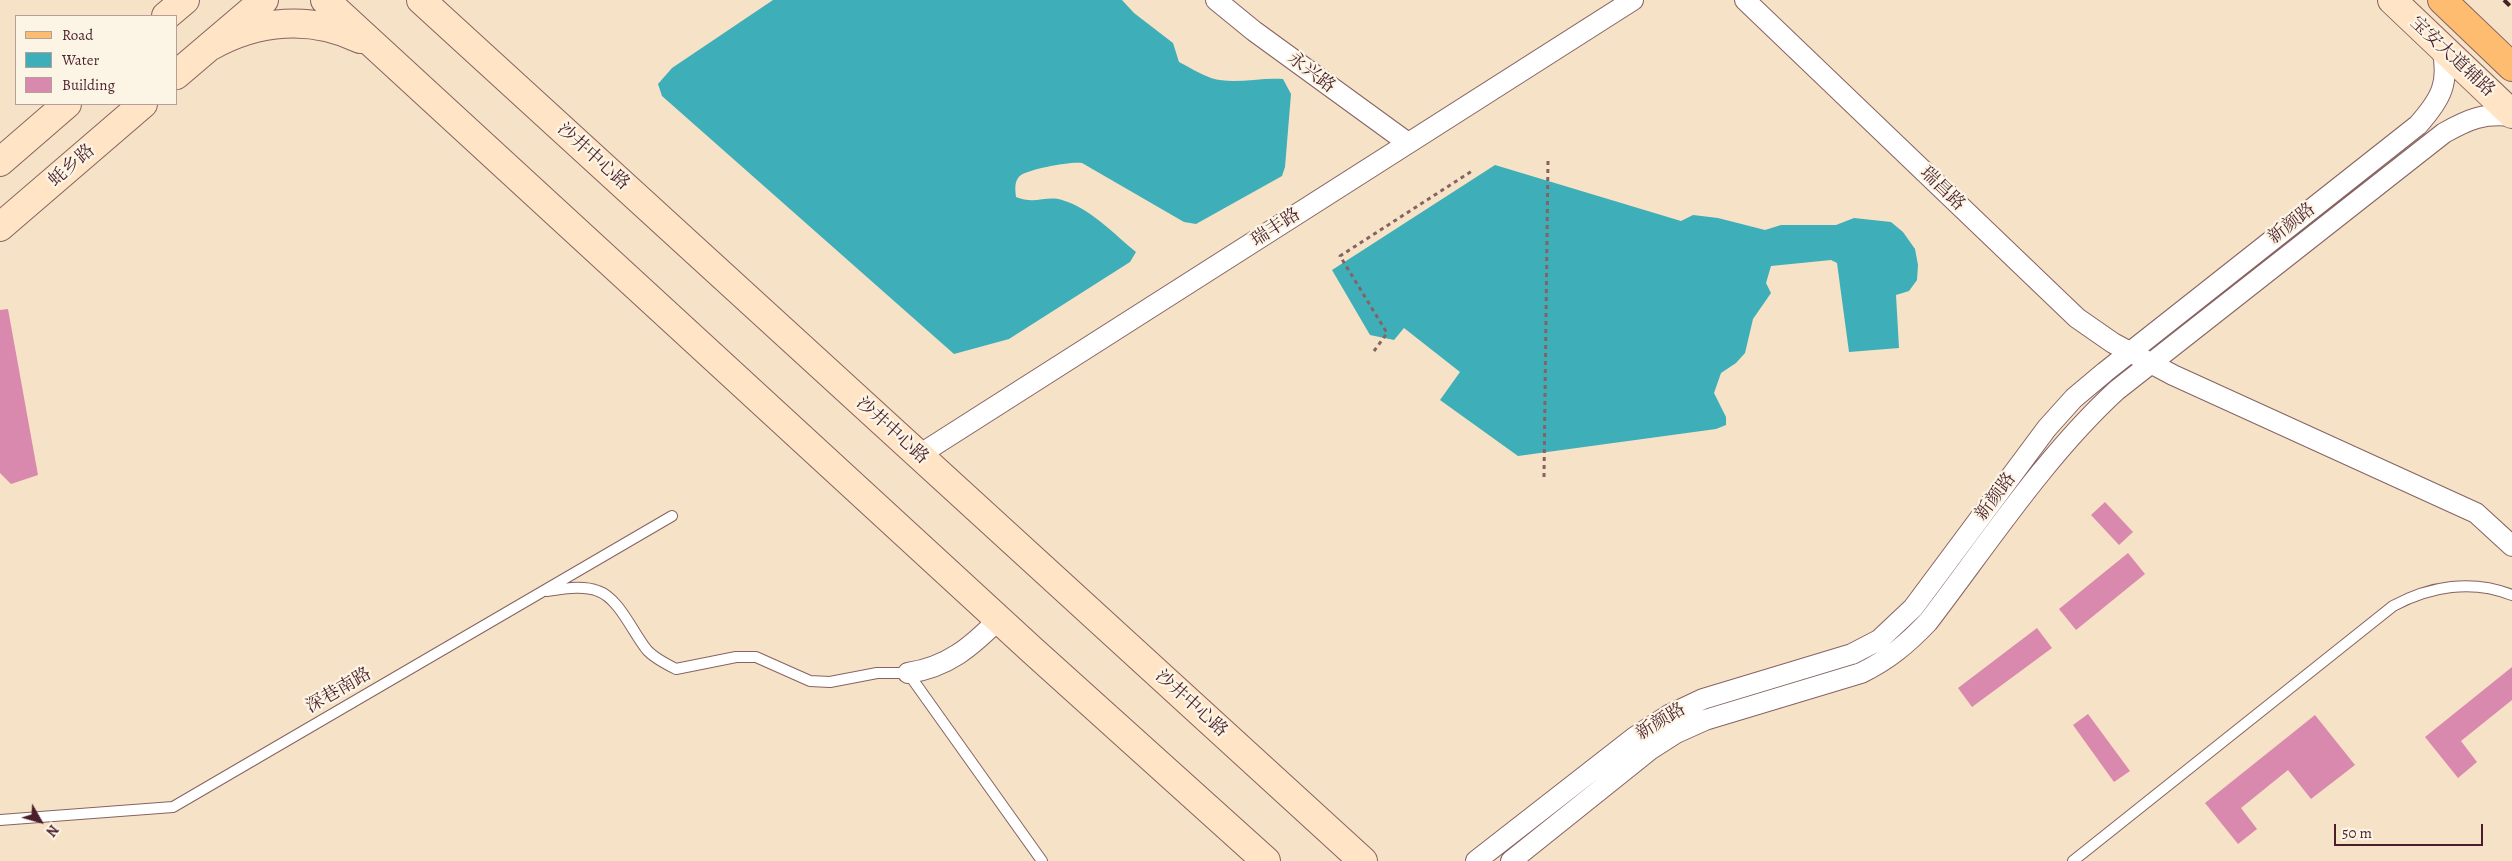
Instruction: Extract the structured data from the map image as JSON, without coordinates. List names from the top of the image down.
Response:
{
  "streets": {
    "street": [
      "宝安大道辅路",
      "永兴路",
      "沙井中心路",
      "蚝乡路",
      "瑞昌路",
      "新颜路",
      "瑞丰路"
    ],
    "lane": ["深巷南路"]
  },
  "crossings": [
    ["宝安大道辅路", "新颜路"],
    ["永兴路", "瑞丰路"],
    ["沙井中心路", "瑞丰路"],
    ["瑞昌路", "新颜路"]
  ],
  "legend": ["Road", "Water", "Building"],
  "scale_bar": "50 m",
  "north": "bottom right"
}
